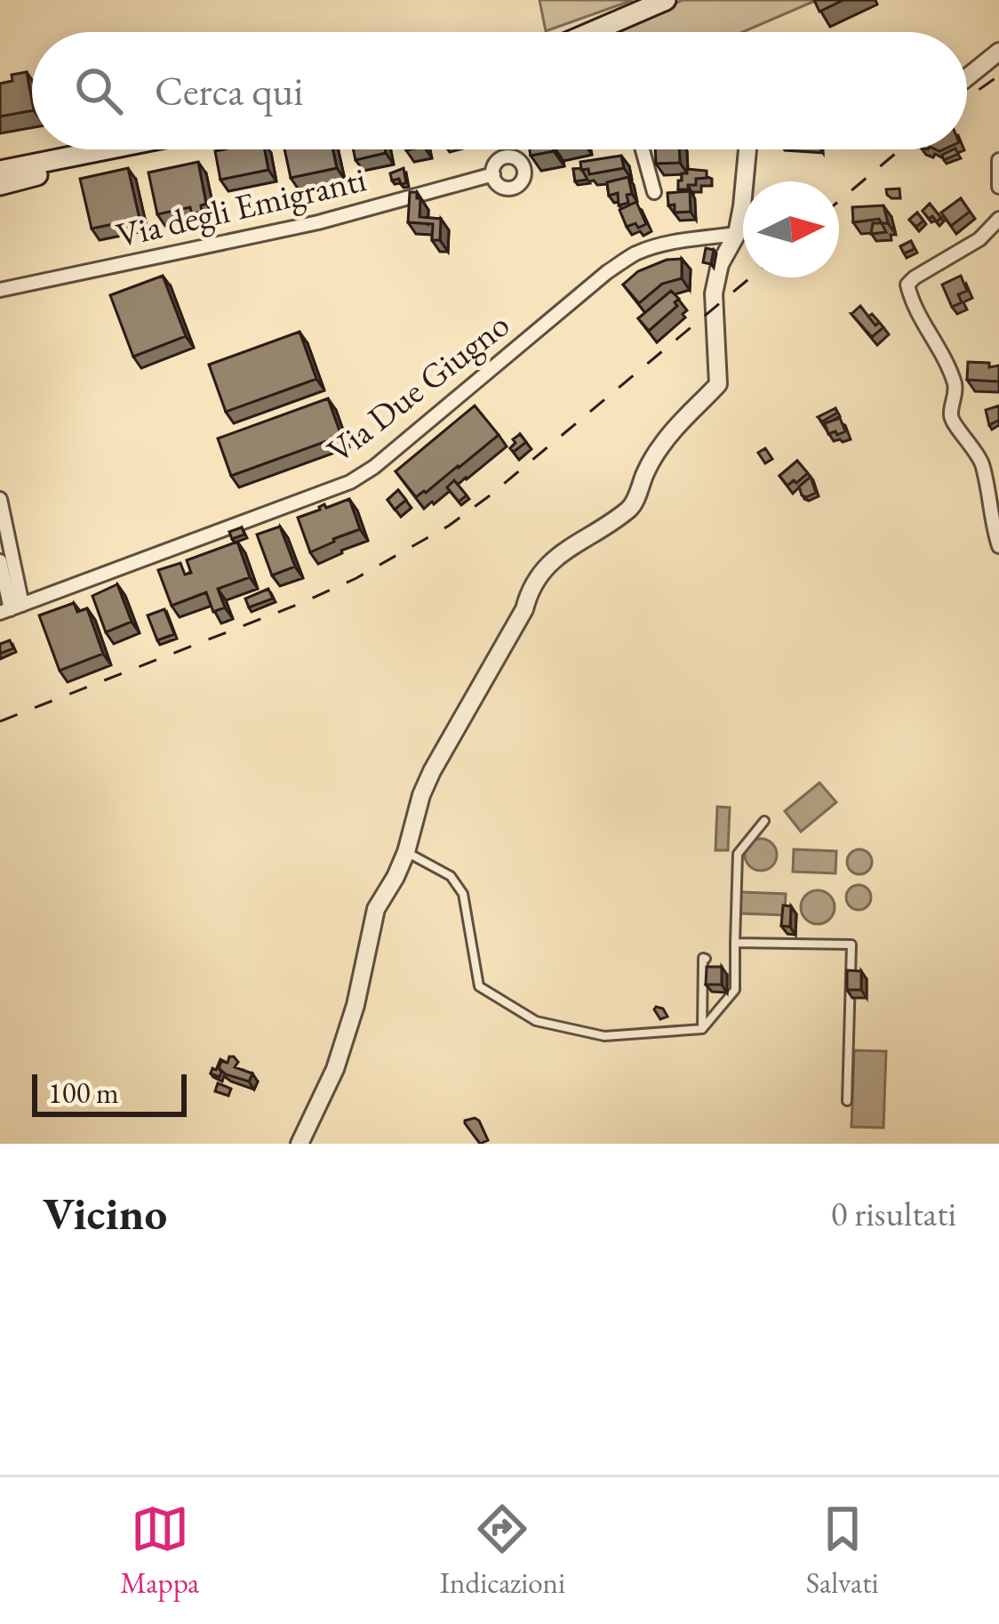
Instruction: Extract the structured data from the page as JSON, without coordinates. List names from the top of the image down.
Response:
{
  "streets": {
    "street": ["Via degli Emigranti", "Via Due Giugno"]
  },
  "scale_bar": "100 m",
  "north": "right",
  "page": {
    "search": "Cerca qui",
    "scale": "100 m",
    "heading": ["Vicino", "0 risultati"],
    "nav": ["Mappa", "Indicazioni", "Salvati"]
  }
}
